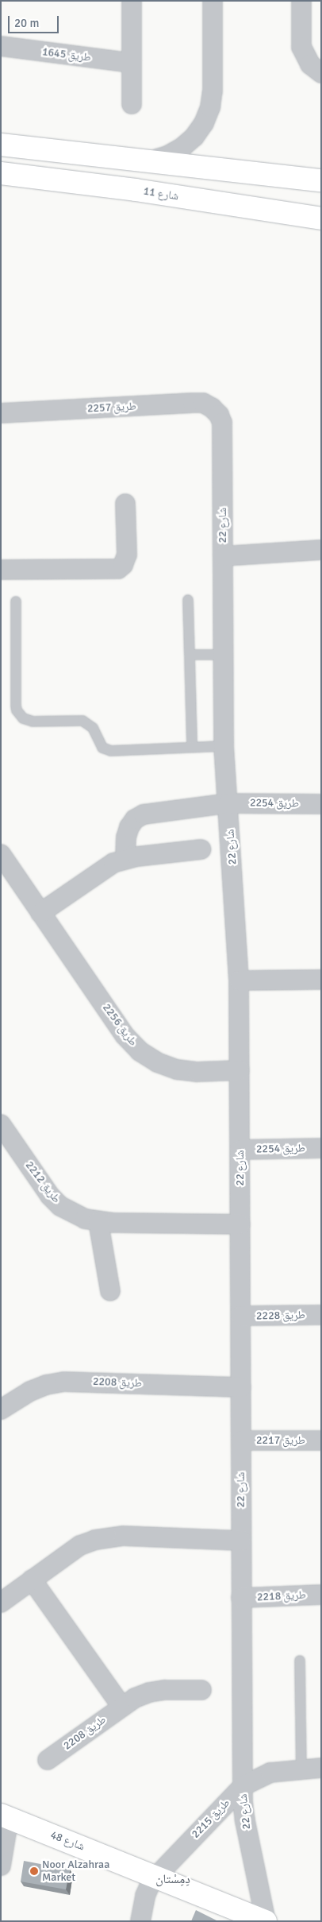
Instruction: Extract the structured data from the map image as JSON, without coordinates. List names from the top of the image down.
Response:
{
  "streets": {
    "street": [
      "طريق 1645",
      "شارع 11",
      "طريق 2257",
      "شارع 22",
      "طريق 2254",
      "طريق 2256",
      "طريق 2212",
      "طريق 2228",
      "طريق 2208",
      "طريق 2217",
      "طريق 2218",
      "طريق 2215",
      "شارع 48"
    ]
  },
  "crossings": [
    ["طريق 2257", "شارع 22"],
    ["شارع 22", "طريق 2254"],
    ["شارع 22", "طريق 2256"],
    ["شارع 22", "طريق 2212"],
    ["شارع 22", "طريق 2228"],
    ["شارع 22", "طريق 2208"],
    ["شارع 22", "طريق 2217"],
    ["شارع 22", "طريق 2218"],
    ["شارع 22", "طريق 2215"],
    ["شارع 22", "شارع 48"],
    ["طريق 2215", "شارع 48"]
  ],
  "districts": ["دِمِسْتان"],
  "places": ["Noor Alzahraa Market"],
  "scale_bar": "20 m"
}
